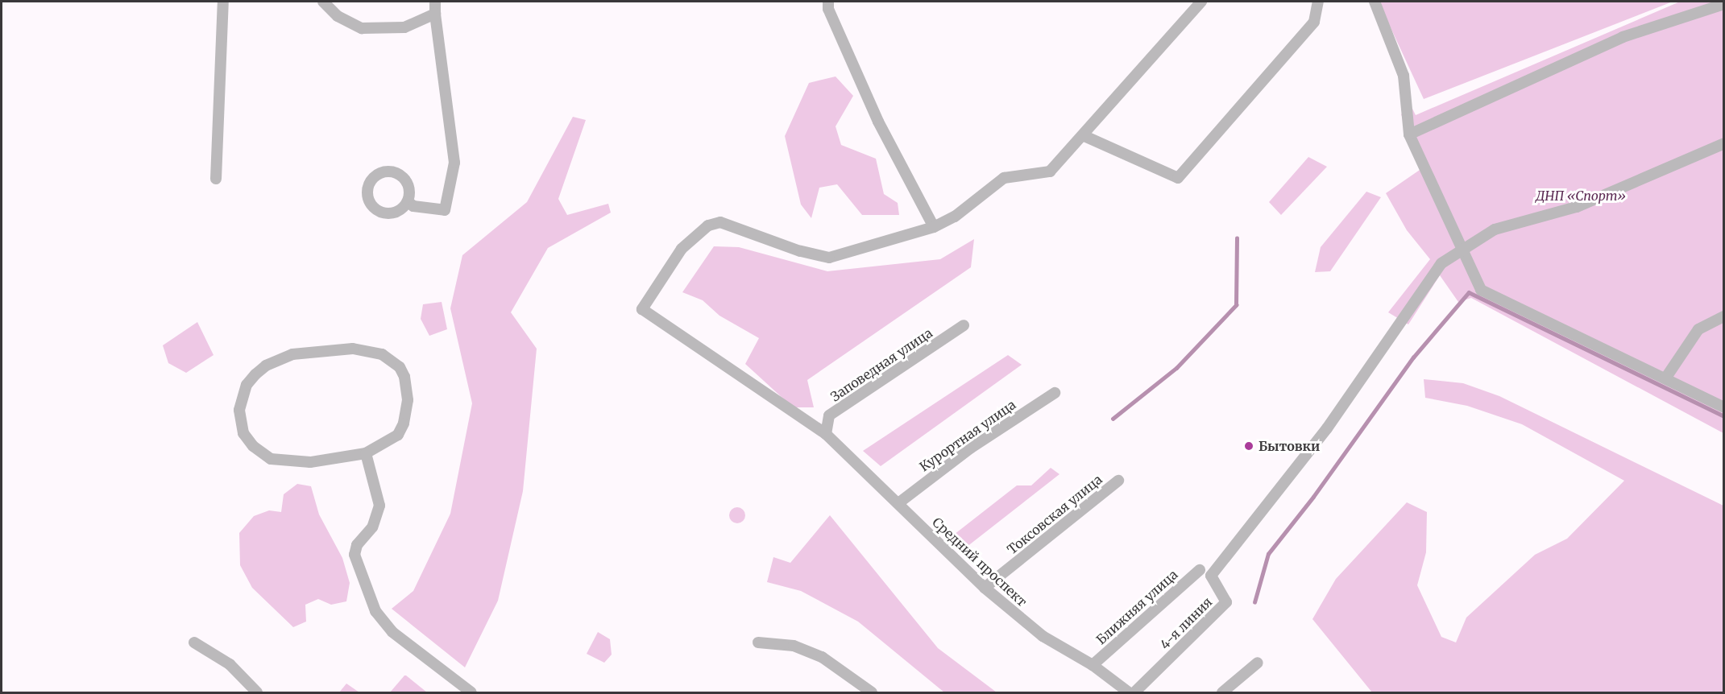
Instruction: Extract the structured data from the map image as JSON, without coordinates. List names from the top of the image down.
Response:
{
  "streets": {
    "street": [
      "Заповедная улица",
      "Курортная улица",
      "Токсовская улица",
      "Средний проспект",
      "Ближняя улица",
      "4-я линия"
    ]
  },
  "crossings": [
    ["Заповедная улица", "Средний проспект"],
    ["Курортная улица", "Средний проспект"],
    ["Токсовская улица", "Средний проспект"],
    ["Средний проспект", "Ближняя улица"]
  ],
  "parks": ["ДНП «Спорт»"],
  "places": ["Бытовки"]
}
